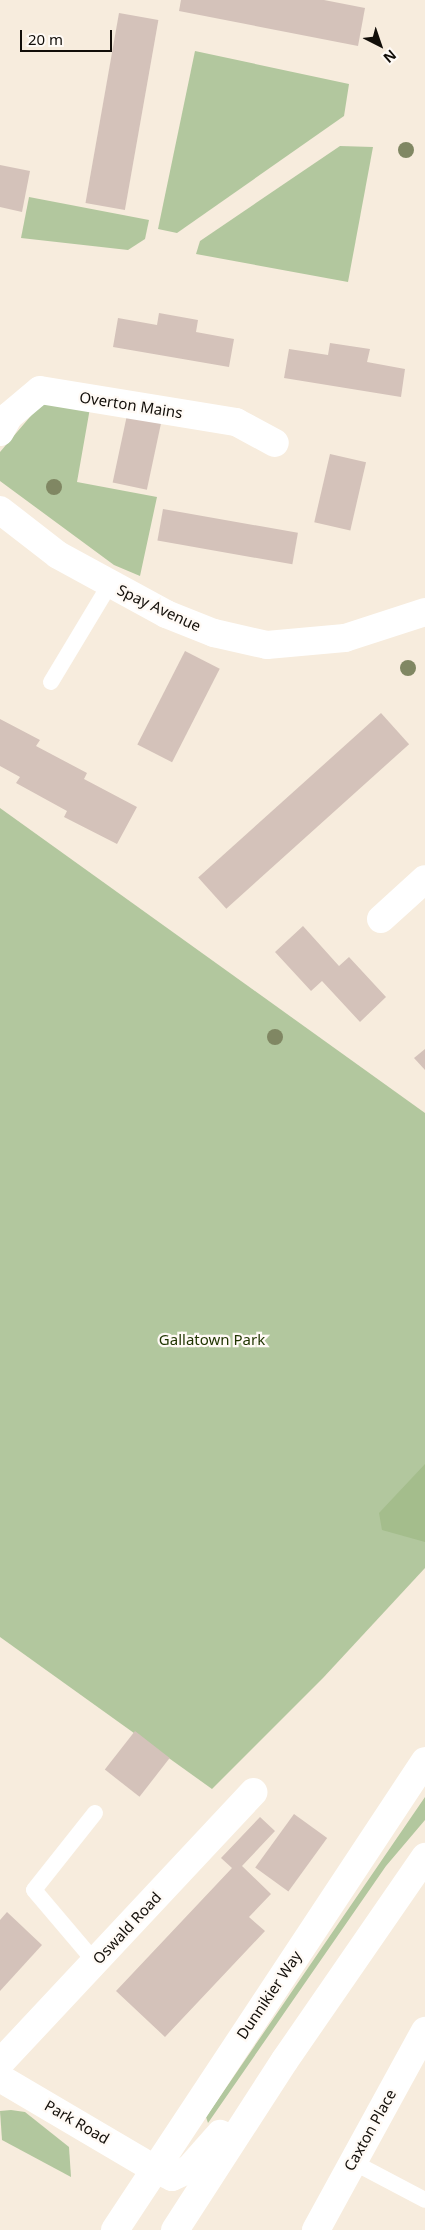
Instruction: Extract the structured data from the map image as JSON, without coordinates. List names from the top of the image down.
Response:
{
  "streets": {
    "street": [
      "Overton Mains",
      "Spay Avenue",
      "Oswald Road",
      "Dunnikier Way",
      "Park Road",
      "Caxton Place"
    ]
  },
  "crossings": [
    ["Dunnikier Way", "Park Road"]
  ],
  "parks": ["Gallatown Park"],
  "scale_bar": "20 m",
  "north": "bottom right"
}
